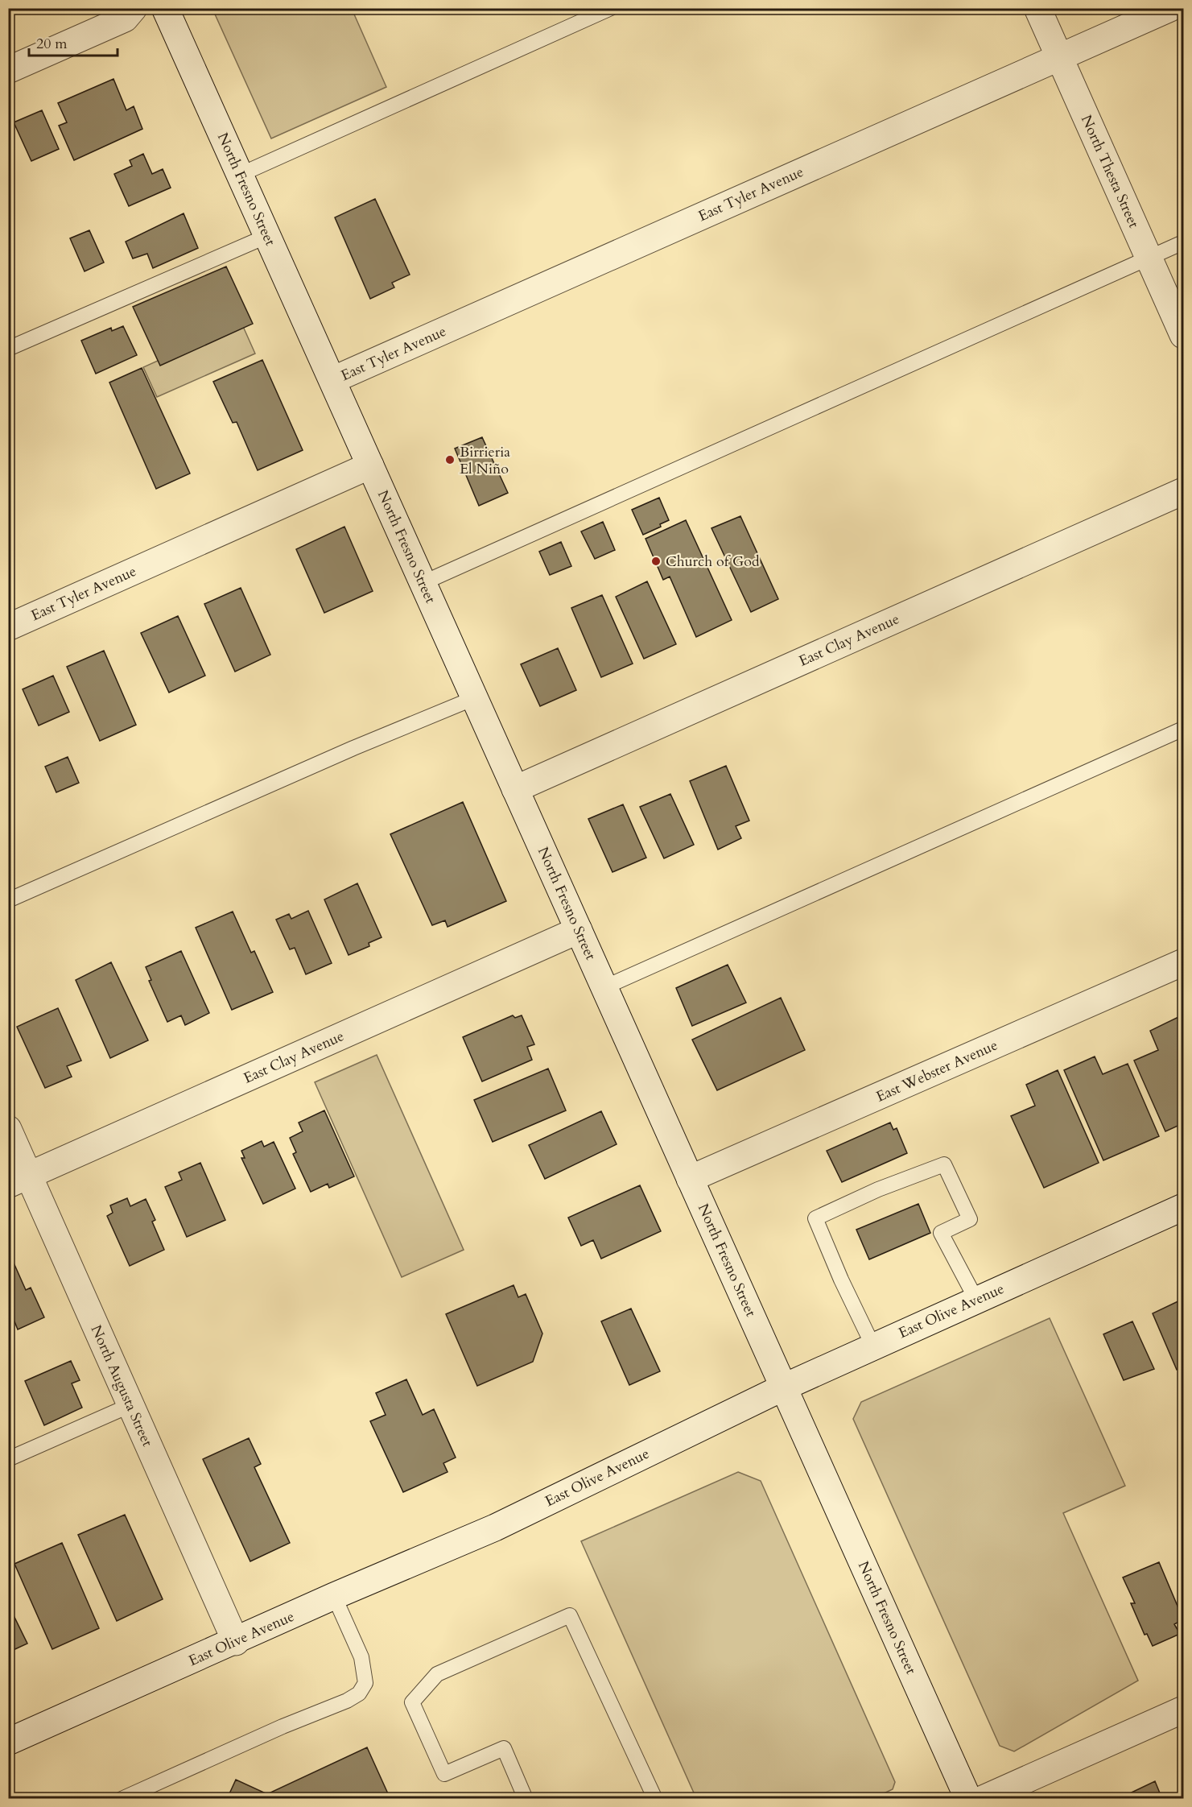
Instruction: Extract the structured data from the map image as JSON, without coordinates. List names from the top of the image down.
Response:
{
  "streets": {
    "street": [
      "North Thesta Street",
      "North Fresno Street",
      "East Tyler Avenue",
      "East Clay Avenue",
      "East Webster Avenue",
      "East Olive Avenue",
      "North Augusta Street"
    ]
  },
  "crossings": [
    ["North Thesta Street", "East Tyler Avenue"],
    ["North Fresno Street", "East Tyler Avenue"],
    ["North Fresno Street", "East Clay Avenue"],
    ["North Fresno Street", "East Webster Avenue"],
    ["North Fresno Street", "East Olive Avenue"],
    ["East Clay Avenue", "North Augusta Street"],
    ["East Olive Avenue", "North Augusta Street"]
  ],
  "places": ["Birrieria El Niño", "Church of God"],
  "scale_bar": "20 m"
}
